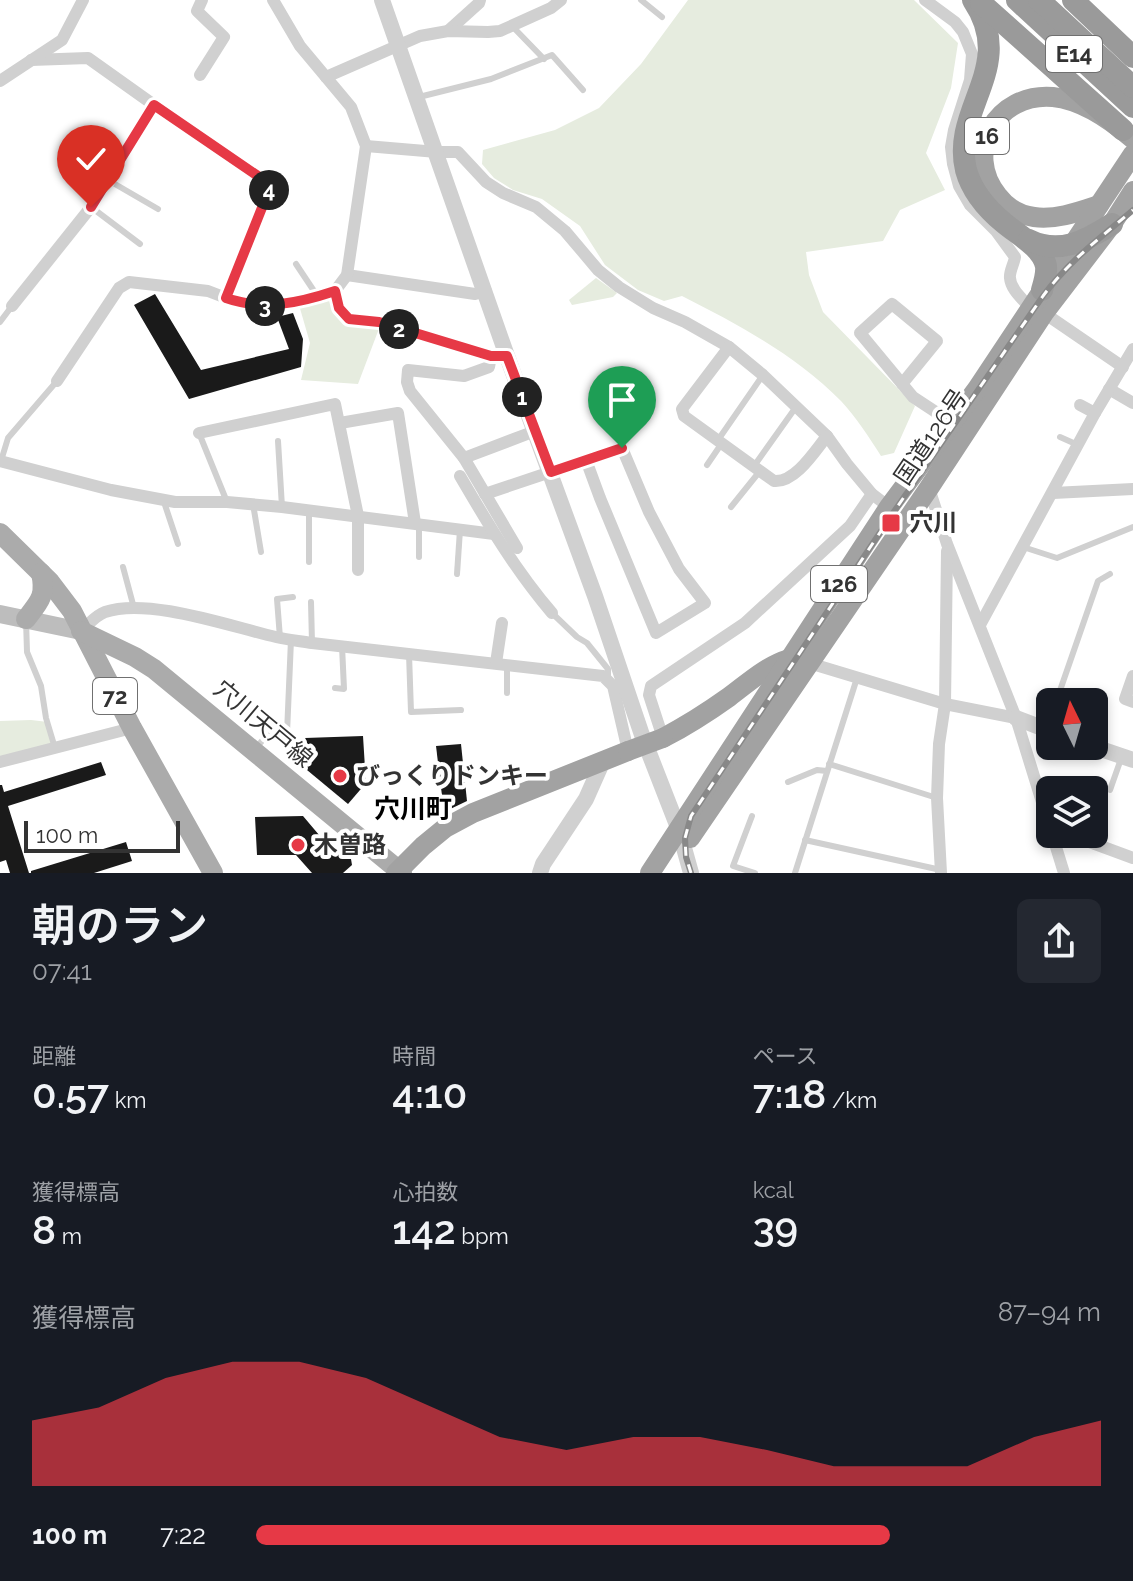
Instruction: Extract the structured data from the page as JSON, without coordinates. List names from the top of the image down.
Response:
{
  "streets": {
    "highway": [
      "E14",
      "16",
      "国道126号",
      "126"
    ],
    "main road": ["72", "穴川天戸線"]
  },
  "crossings": [
    ["16", "国道126号"],
    ["国道126号", "穴川天戸線"],
    ["72", "穴川天戸線"]
  ],
  "districts": ["穴川町"],
  "places": {
    "transit": ["穴川"],
    "other": ["びっくりドンキー", "木曽路"]
  },
  "scale_bar": "100 m",
  "north": "top",
  "page": {
    "pins": [
      "4",
      "3",
      "2",
      "1"
    ],
    "scale": "100 m",
    "heading": ["朝のラン", "07:41"],
    "stats": [
      ["距離", "0.57 km"],
      ["時間", "4:10"],
      ["ペース", "7:18 /km"],
      ["獲得標高", "8 m"],
      ["心拍数", "142 bpm"],
      ["kcal", "39"]
    ],
    "chart": ["獲得標高", "87–94 m"],
    "list": [
      {
        "name": "100 m",
        "note": "7:22"
      }
    ]
  }
}
